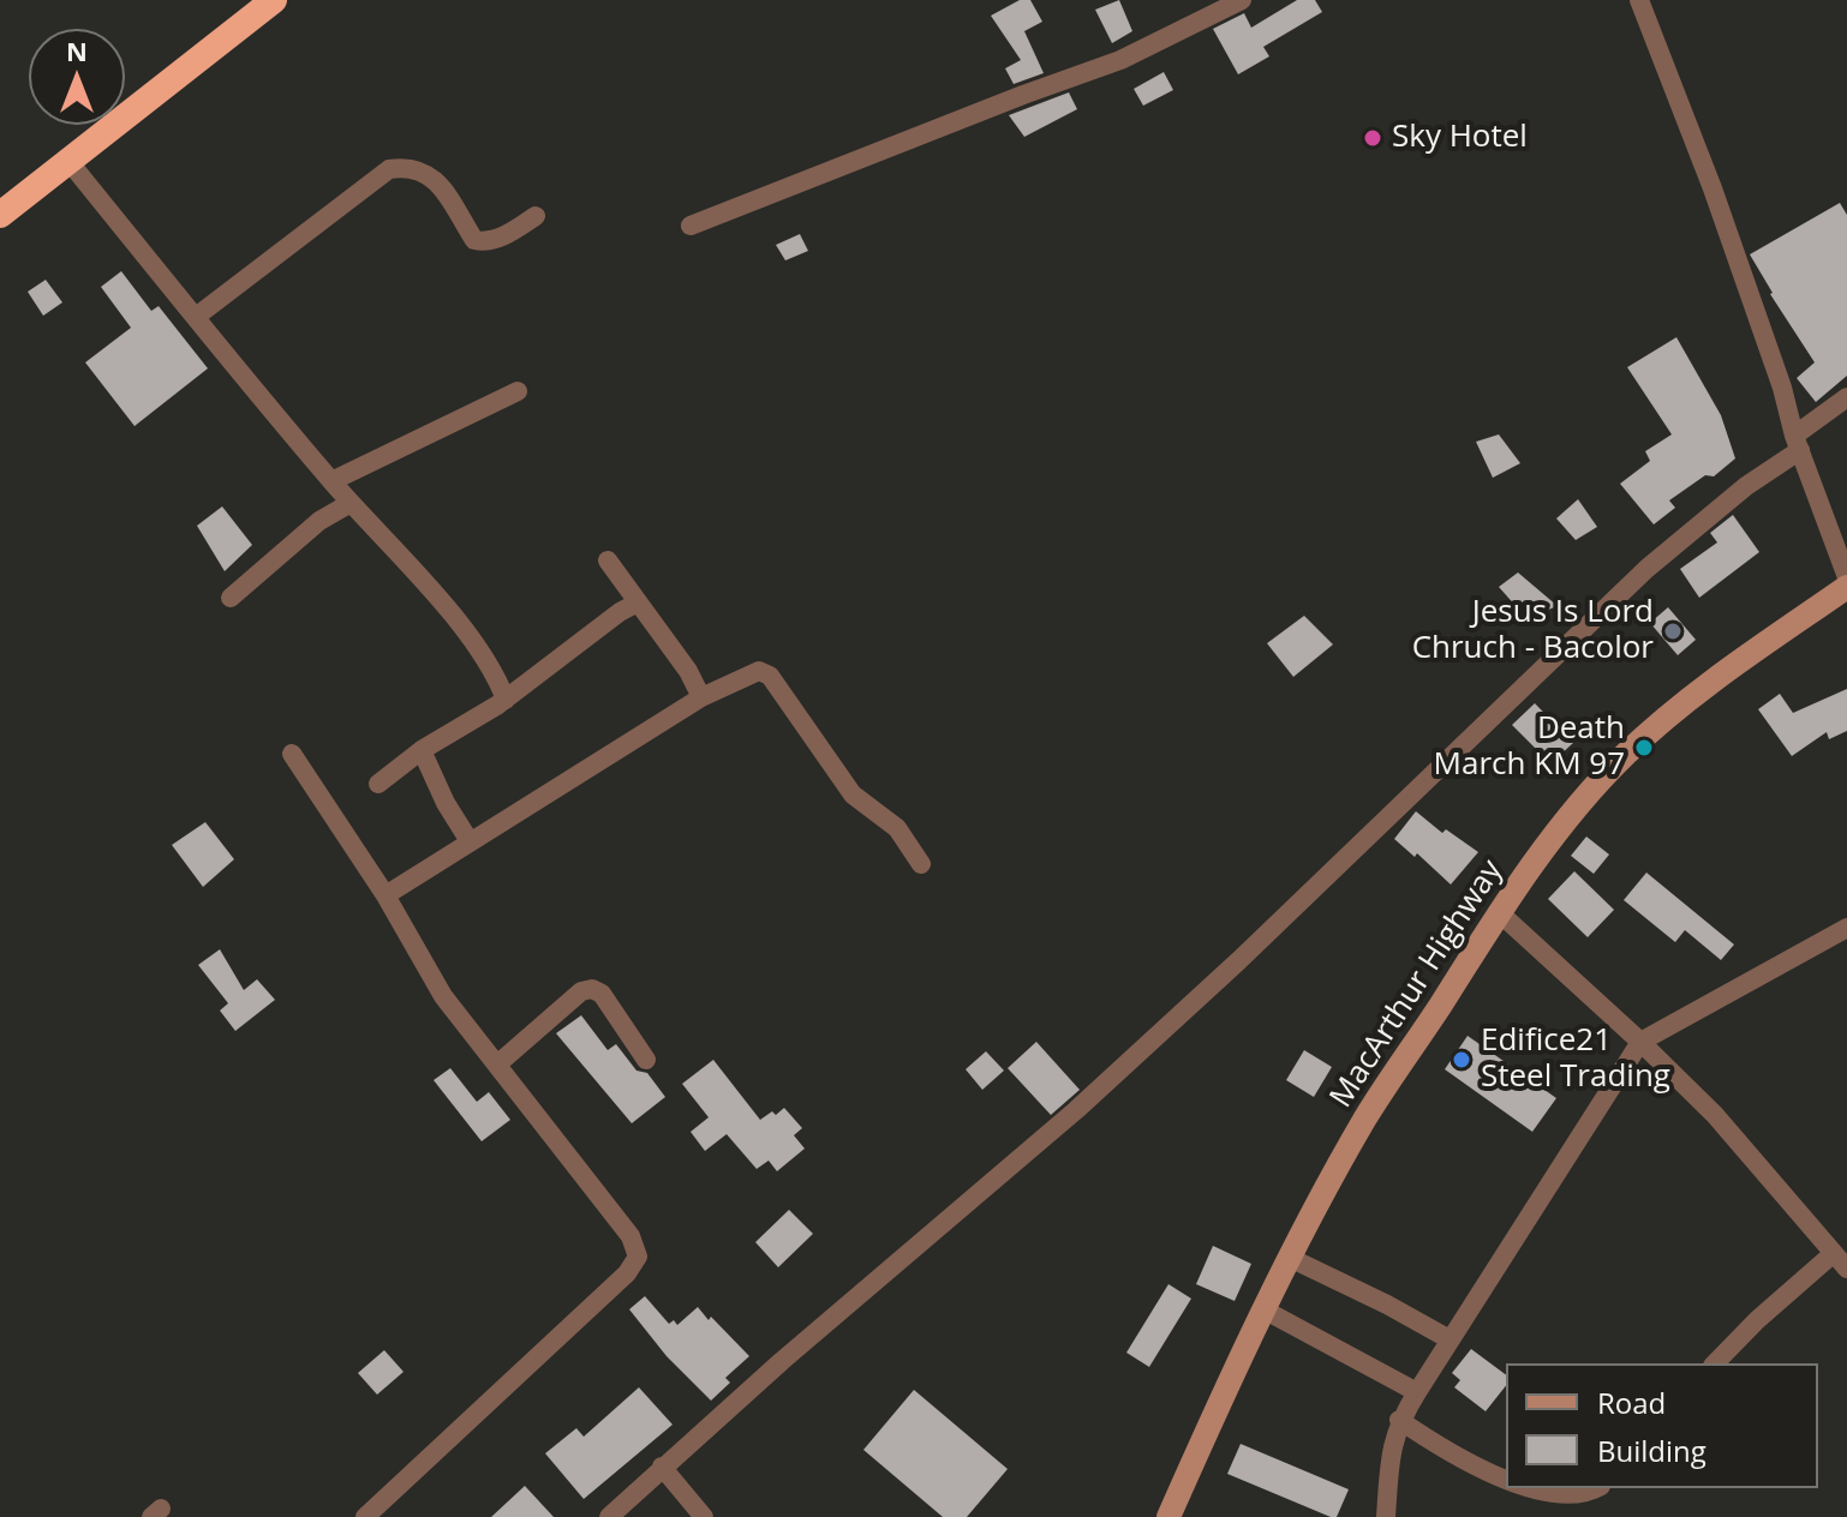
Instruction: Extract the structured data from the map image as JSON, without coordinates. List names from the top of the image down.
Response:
{
  "streets": {
    "main road": ["MacArthur Highway"]
  },
  "places": [
    "Sky Hotel",
    "Jesus Is Lord Chruch - Bacolor",
    "Death March KM 97",
    "Edifice21 Steel Trading"
  ],
  "legend": ["Road", "Building"],
  "north": "top"
}
